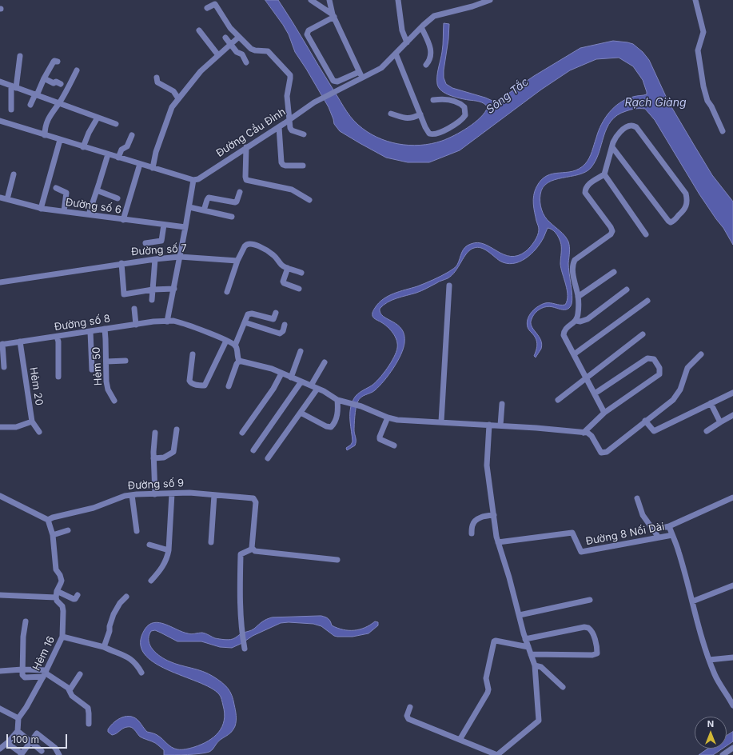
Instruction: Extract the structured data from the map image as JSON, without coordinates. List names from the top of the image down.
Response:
{
  "streets": {
    "street": [
      "Đường Cầu Đình",
      "Đường số 6",
      "Đường số 7",
      "Đường số 8",
      "Hẻm 50",
      "Hẻm 20",
      "Đường số 9",
      "Đường 8 Nối Dài",
      "Hẻm 16"
    ]
  },
  "crossings": [
    ["Đường số 8", "Hẻm 50"],
    ["Đường số 8", "Hẻm 20"]
  ],
  "water": ["Sông Tắc", "Rạch Giàng"],
  "scale_bar": "100 m",
  "north": "top"
}
